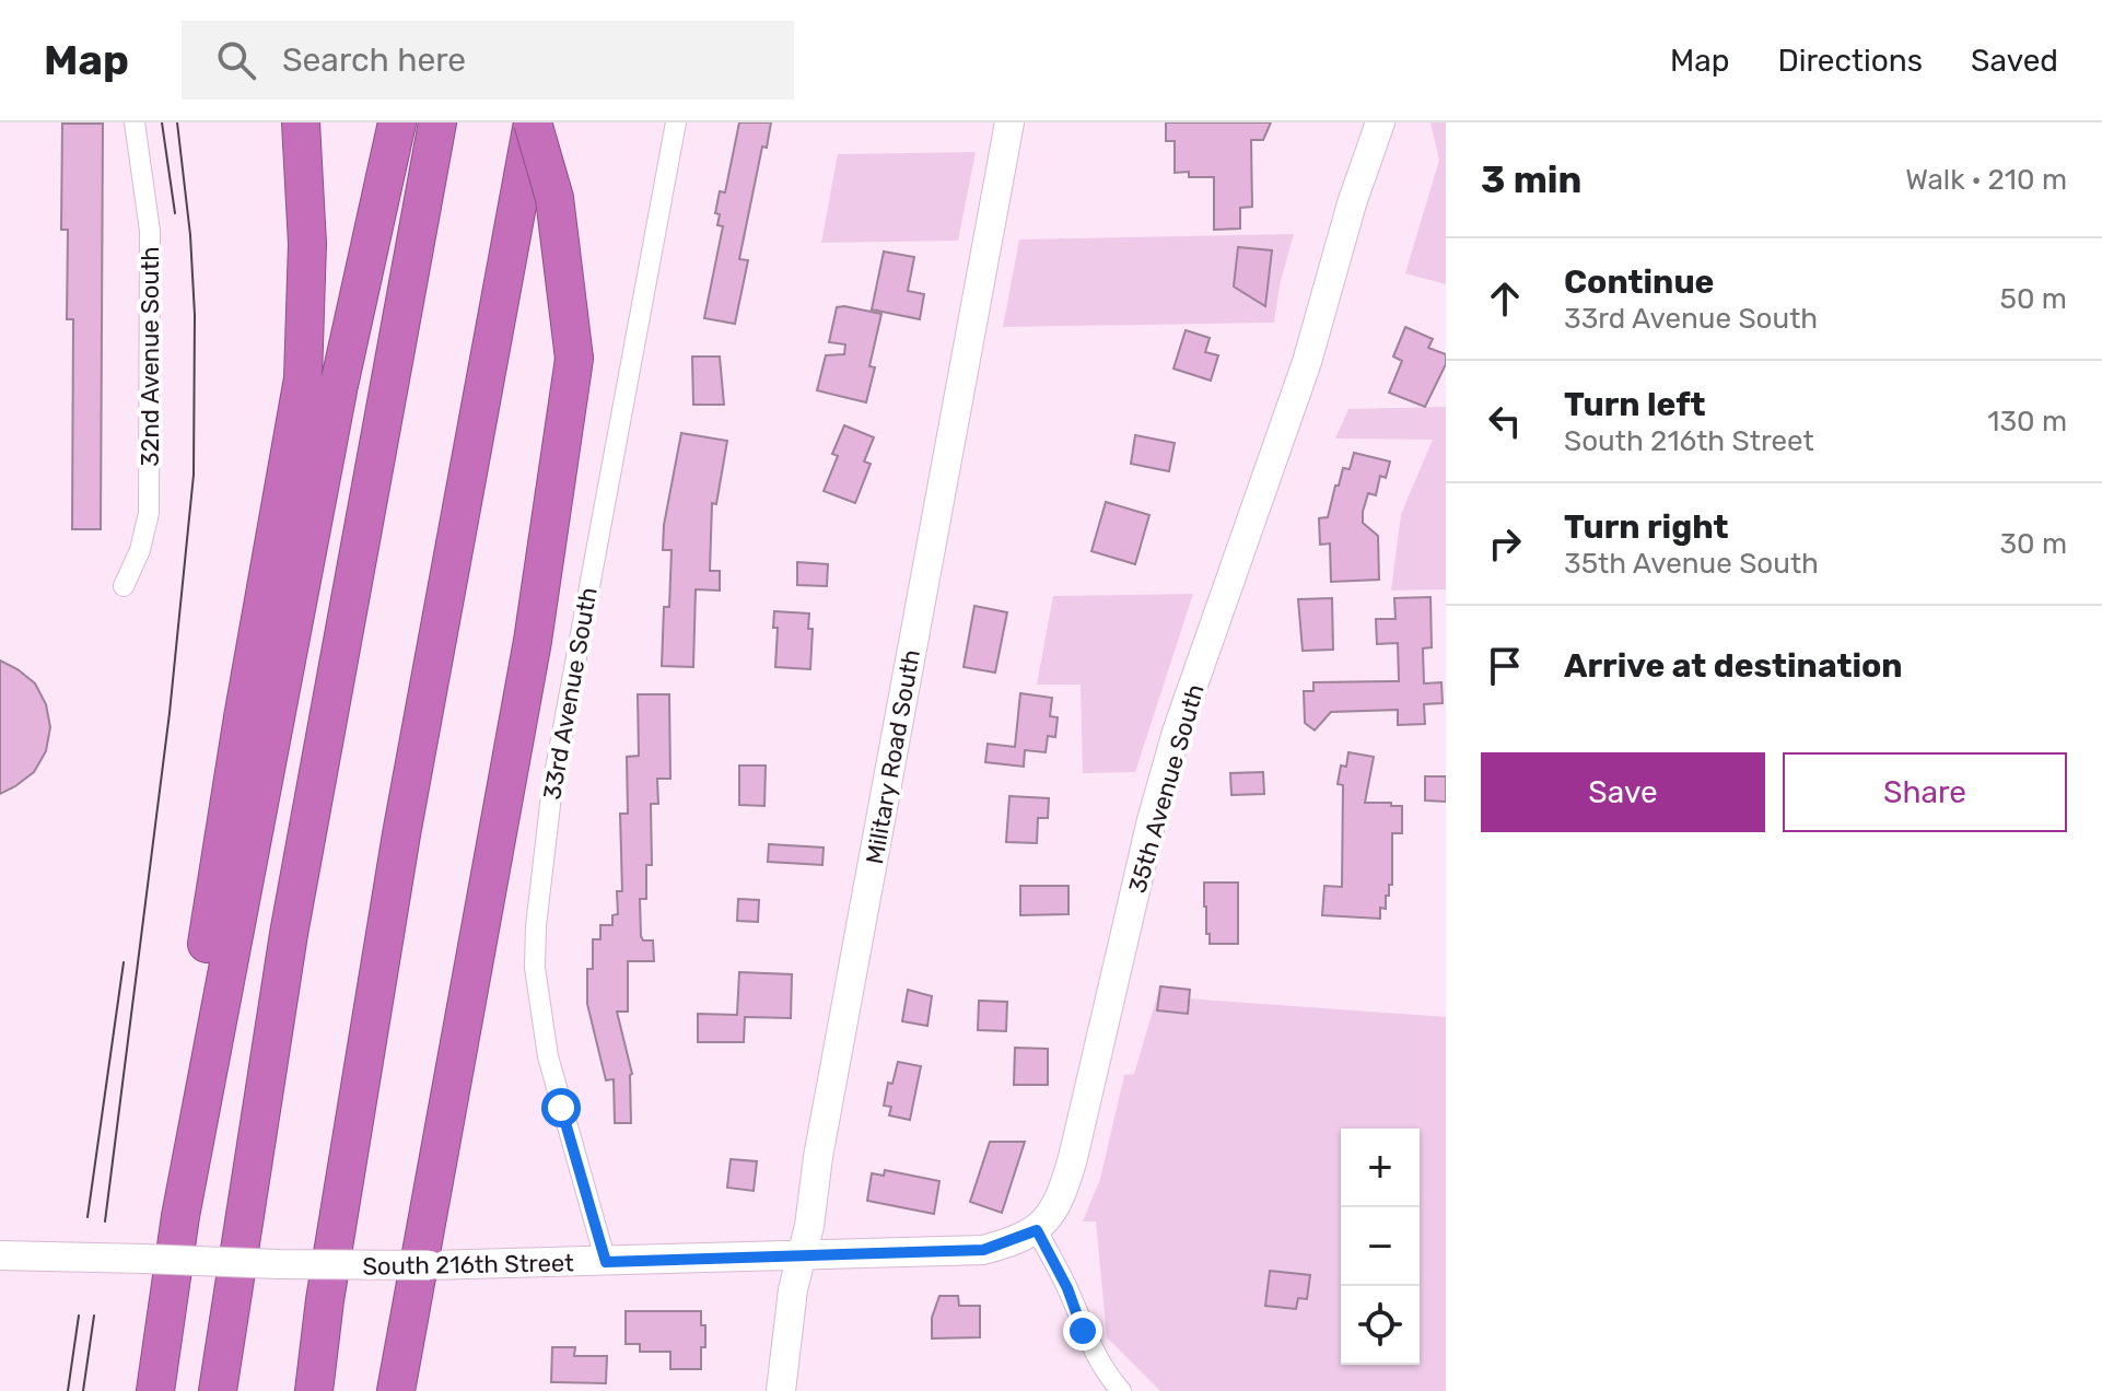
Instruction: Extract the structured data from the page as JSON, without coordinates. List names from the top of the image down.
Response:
{
  "streets": {
    "main road": ["Military Road South", "35th Avenue South", "South 216th Street"],
    "street": ["32nd Avenue South", "33rd Avenue South"]
  },
  "crossings": [
    ["33rd Avenue South", "South 216th Street"],
    ["Military Road South", "South 216th Street"],
    ["35th Avenue South", "South 216th Street"]
  ],
  "page": {
    "header": "Map",
    "search": "Search here",
    "nav": ["Map", "Directions", "Saved"],
    "heading": ["3 min", "Walk · 210 m"],
    "list": [
      ["Continue", "33rd Avenue South", "50 m"],
      ["Turn left", "South 216th Street", "130 m"],
      ["Turn right", "35th Avenue South", "30 m"],
      "Arrive at destination"
    ],
    "buttons": ["Save", "Share"],
    "map_buttons": ["+", "−"]
  }
}
